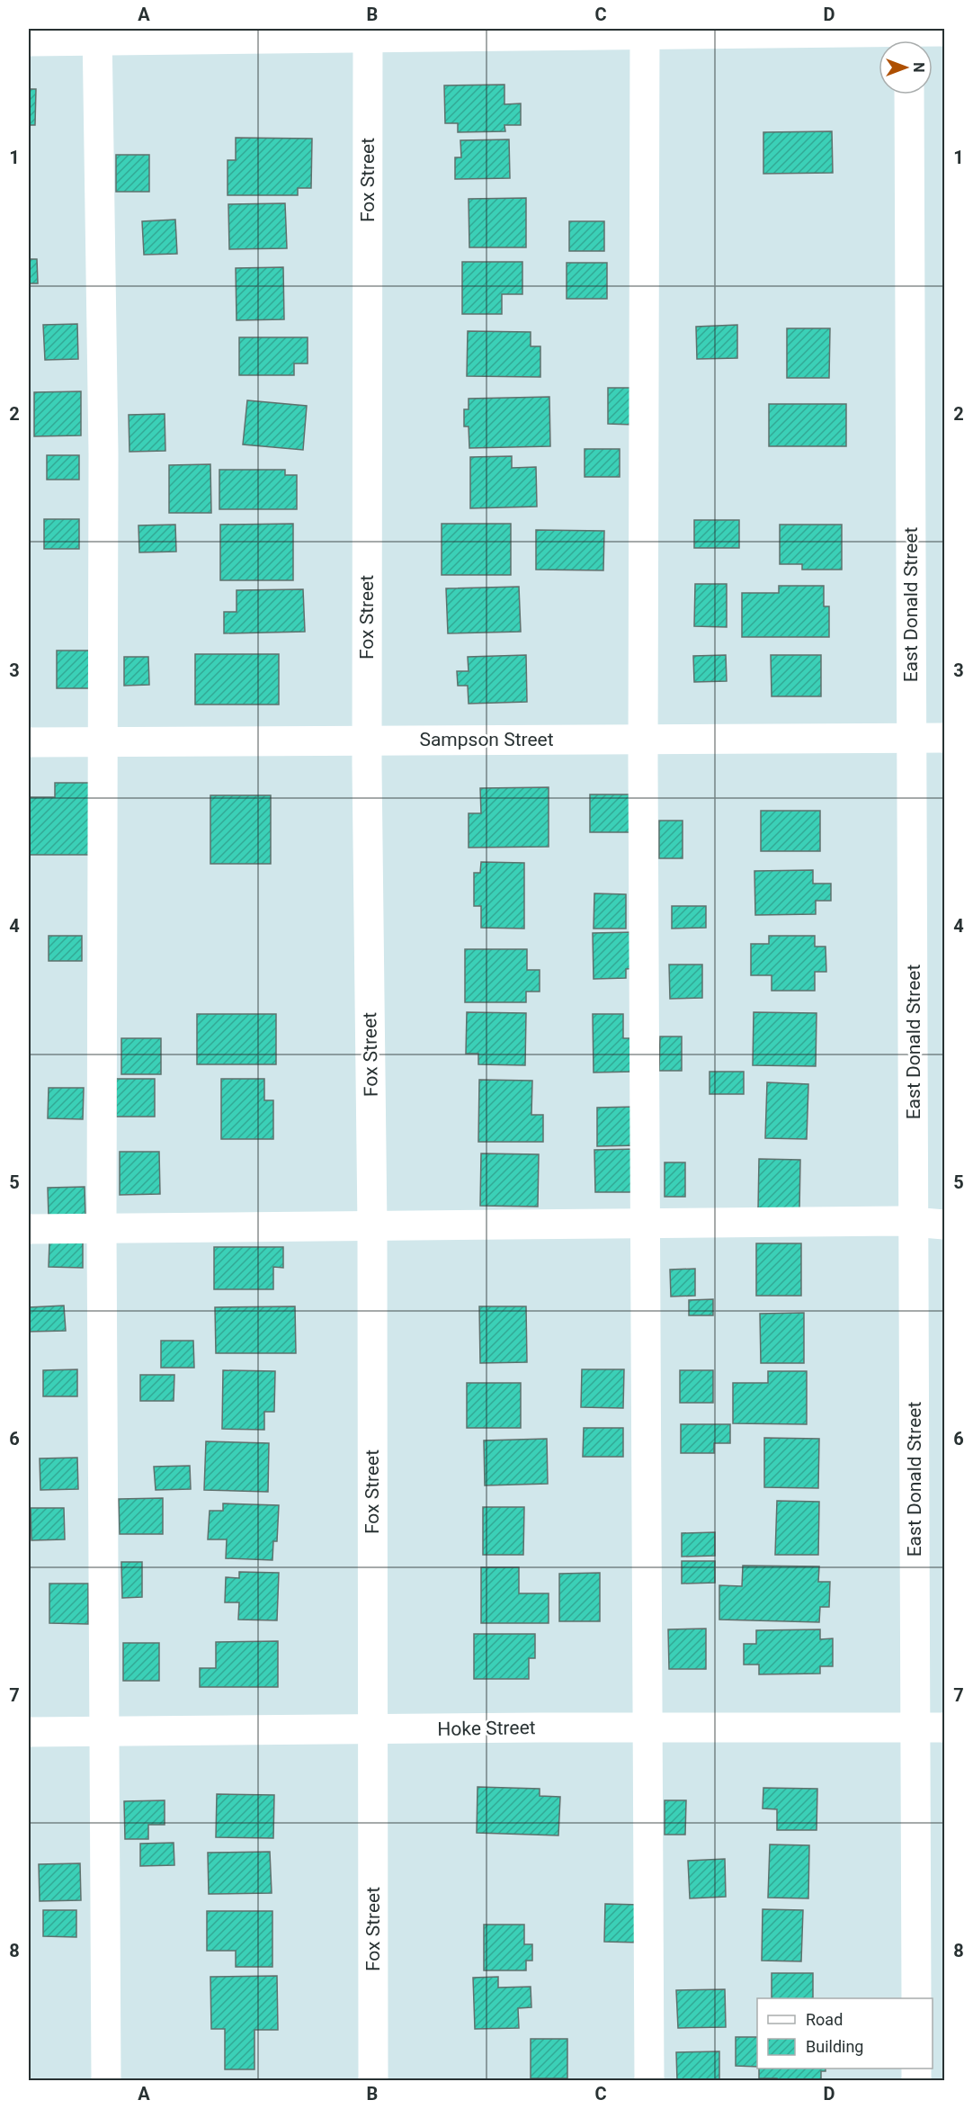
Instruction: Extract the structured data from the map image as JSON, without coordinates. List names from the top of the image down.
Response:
{
  "streets": {
    "street": [
      "Fox Street",
      "East Donald Street",
      "Sampson Street",
      "Hoke Street"
    ]
  },
  "crossings": [
    ["Fox Street", "Sampson Street"],
    ["Fox Street", "Hoke Street"],
    ["East Donald Street", "Sampson Street"],
    ["East Donald Street", "Hoke Street"]
  ],
  "legend": ["Road", "Building"],
  "north": "right",
  "grid": {
    "columns": [
      "A",
      "B",
      "C",
      "D"
    ],
    "rows": [
      "1",
      "2",
      "3",
      "4",
      "5",
      "6",
      "7",
      "8"
    ]
  }
}
